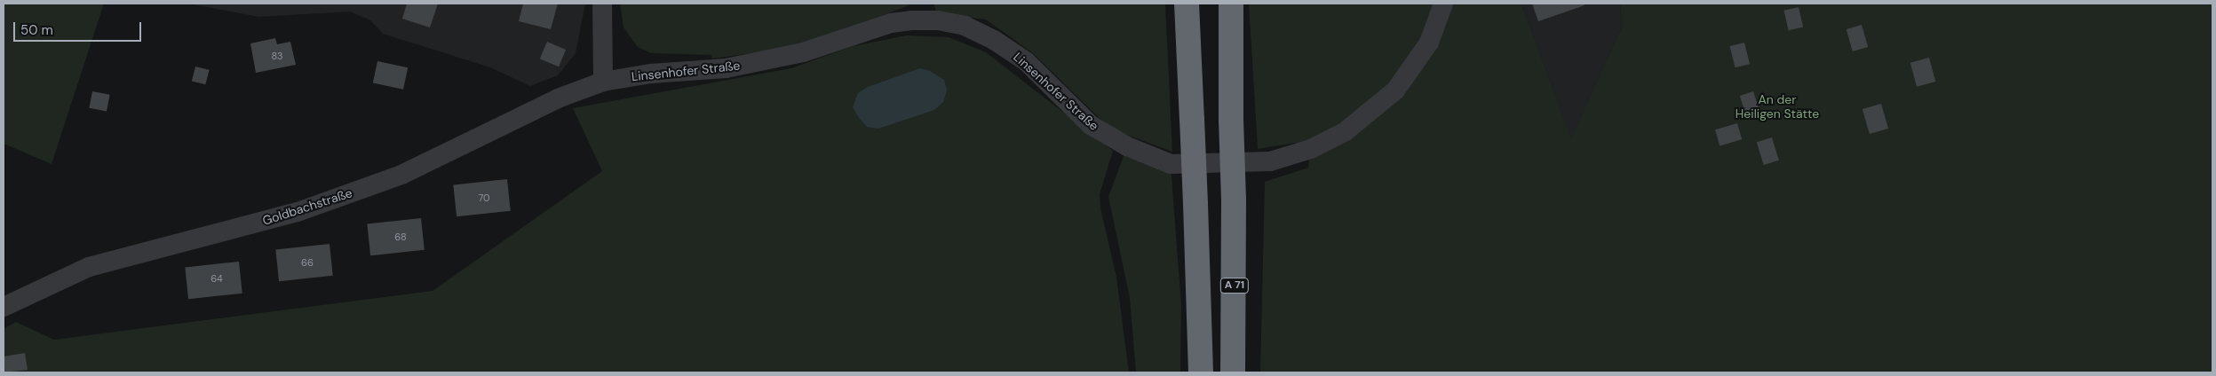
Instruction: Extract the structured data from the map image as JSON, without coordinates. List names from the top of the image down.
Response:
{
  "streets": {
    "highway": ["A 71"],
    "street": ["Linsenhofer Straße", "Goldbachstraße"]
  },
  "crossings": [
    ["Linsenhofer Straße", "Goldbachstraße"]
  ],
  "parks": ["An der Heiligen Stätte"],
  "house_numbers": [
    "83",
    "70",
    "68",
    "66",
    "64"
  ],
  "scale_bar": "50 m"
}
